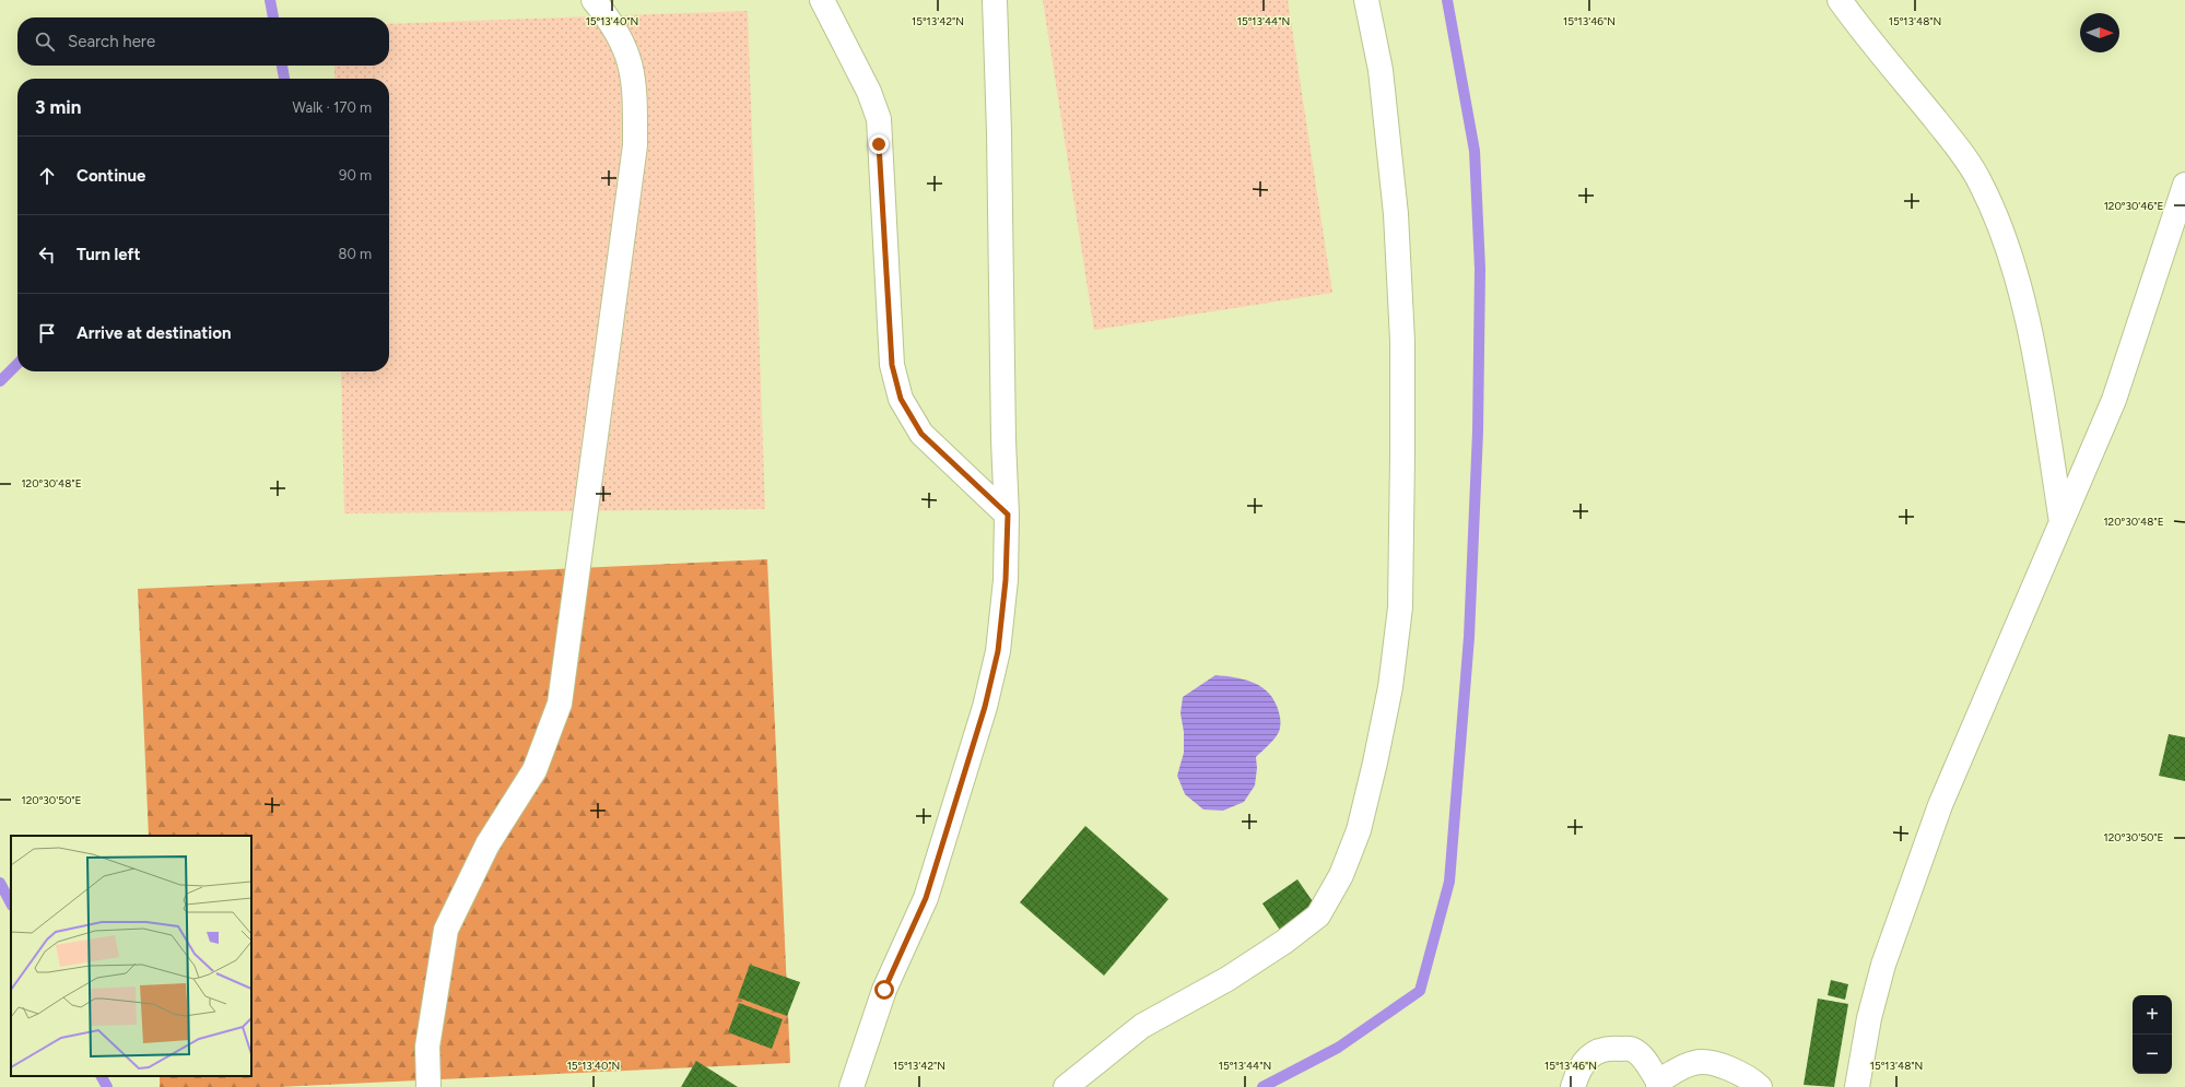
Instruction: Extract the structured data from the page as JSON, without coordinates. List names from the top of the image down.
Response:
{
  "north": "right",
  "page": {
    "search": "Search here",
    "heading": ["3 min", "Walk · 170 m"],
    "list": [
      ["Continue", "90 m"],
      ["Turn left", "80 m"],
      "Arrive at destination"
    ],
    "map_buttons": ["+", "−"]
  },
  "coordinates": [
    "15°13'40\"N",
    "15°13'42\"N",
    "15°13'44\"N",
    "15°13'46\"N",
    "15°13'48\"N",
    "120°30'46\"E",
    "120°30'48\"E",
    "120°30'50\"E"
  ]
}
